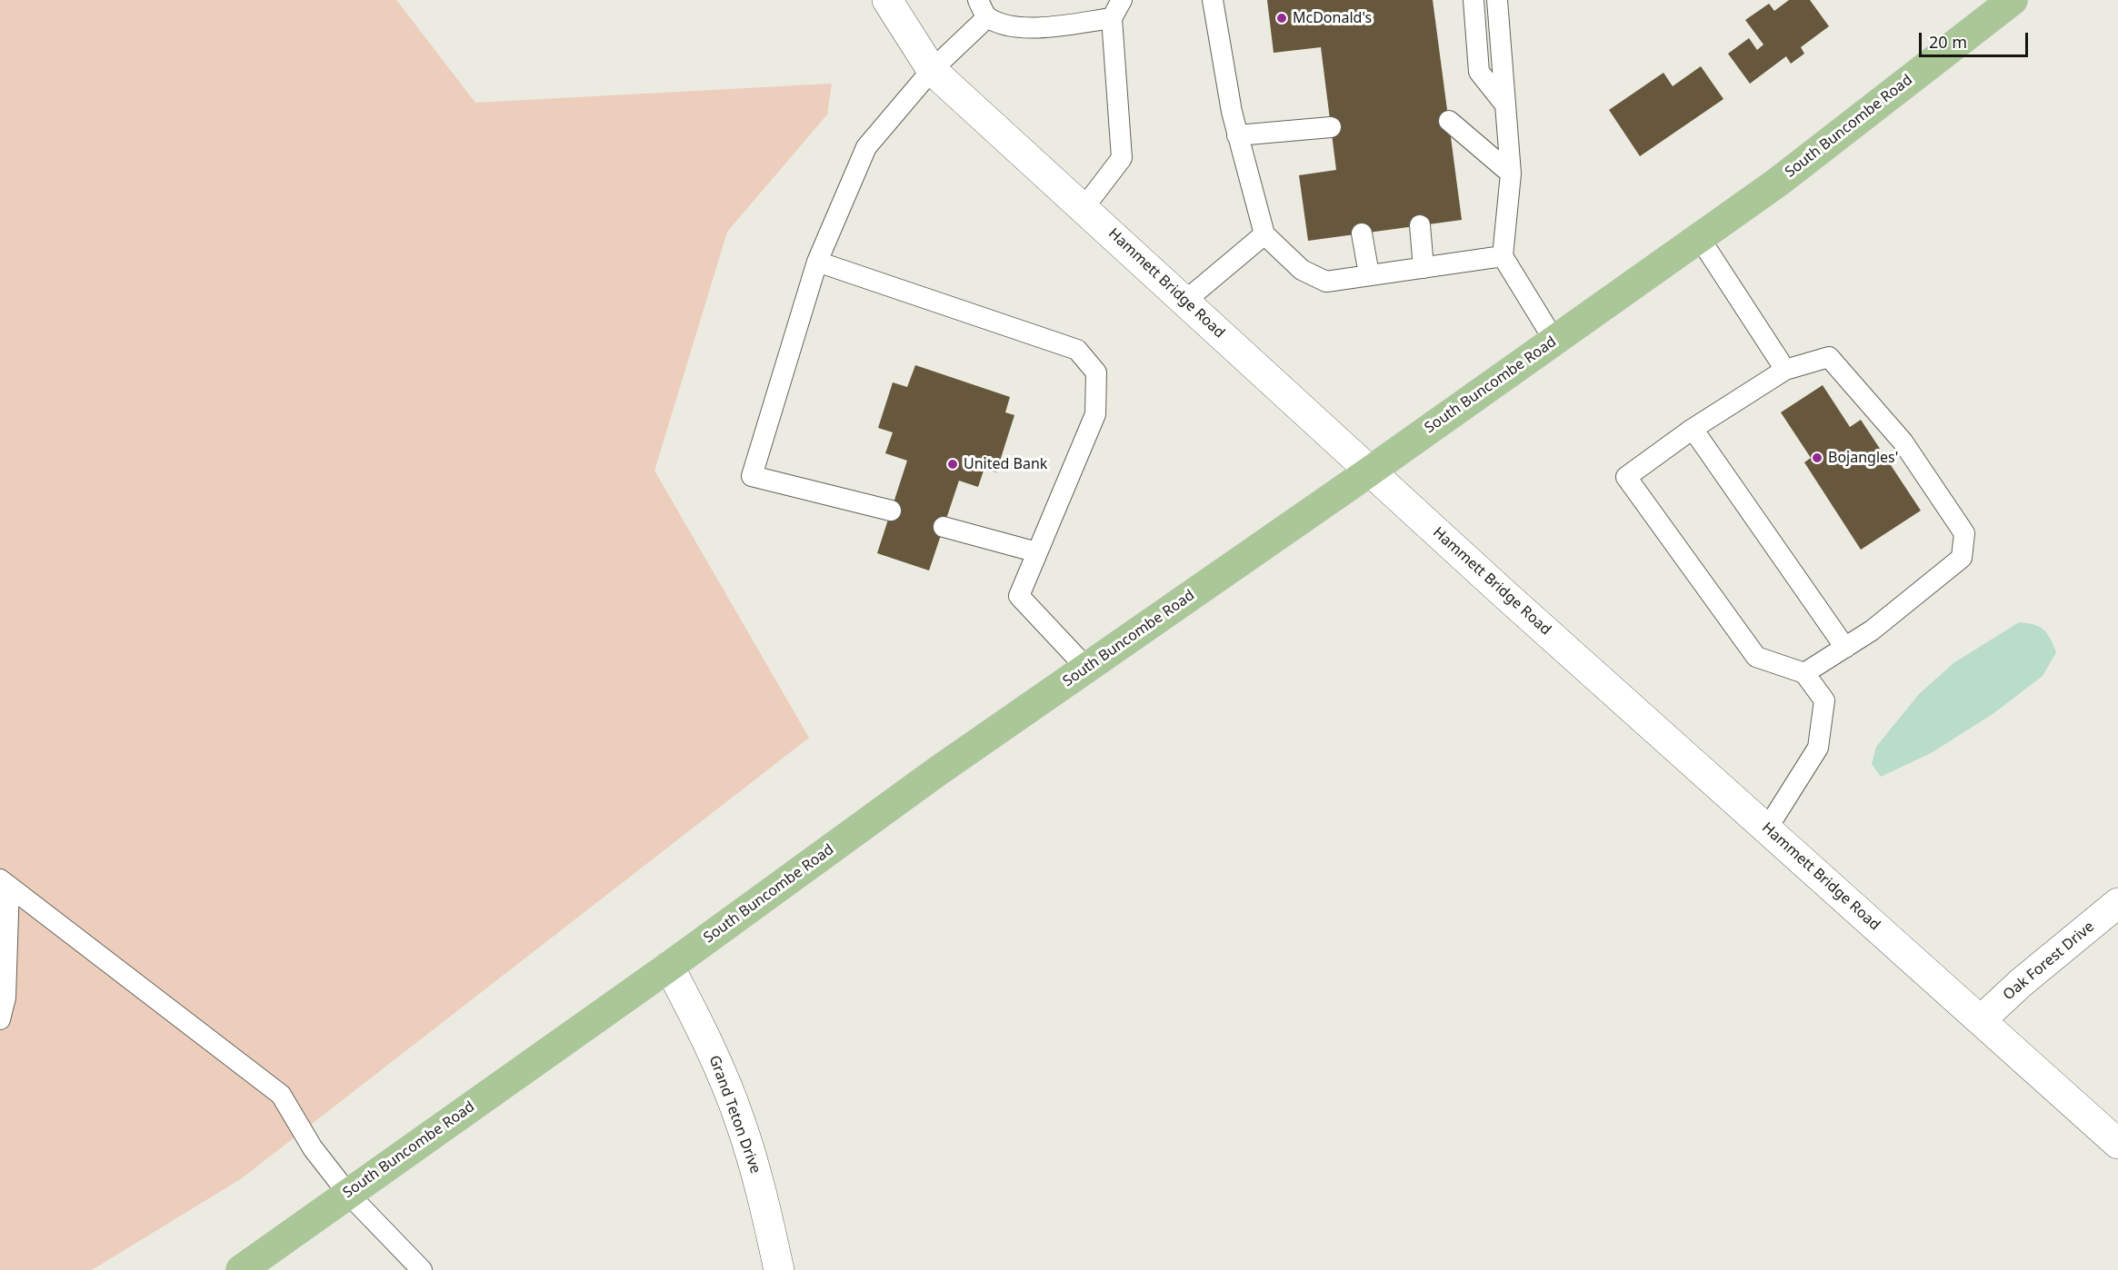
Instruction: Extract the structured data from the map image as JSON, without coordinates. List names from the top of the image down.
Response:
{
  "streets": {
    "main road": ["South Buncombe Road"],
    "street": ["Hammett Bridge Road", "Oak Forest Drive", "Grand Teton Drive"]
  },
  "crossings": [
    ["South Buncombe Road", "Hammett Bridge Road"],
    ["South Buncombe Road", "Grand Teton Drive"],
    ["Hammett Bridge Road", "Oak Forest Drive"]
  ],
  "places": ["McDonald's", "Bojangles'", "United Bank"],
  "scale_bar": "20 m"
}
